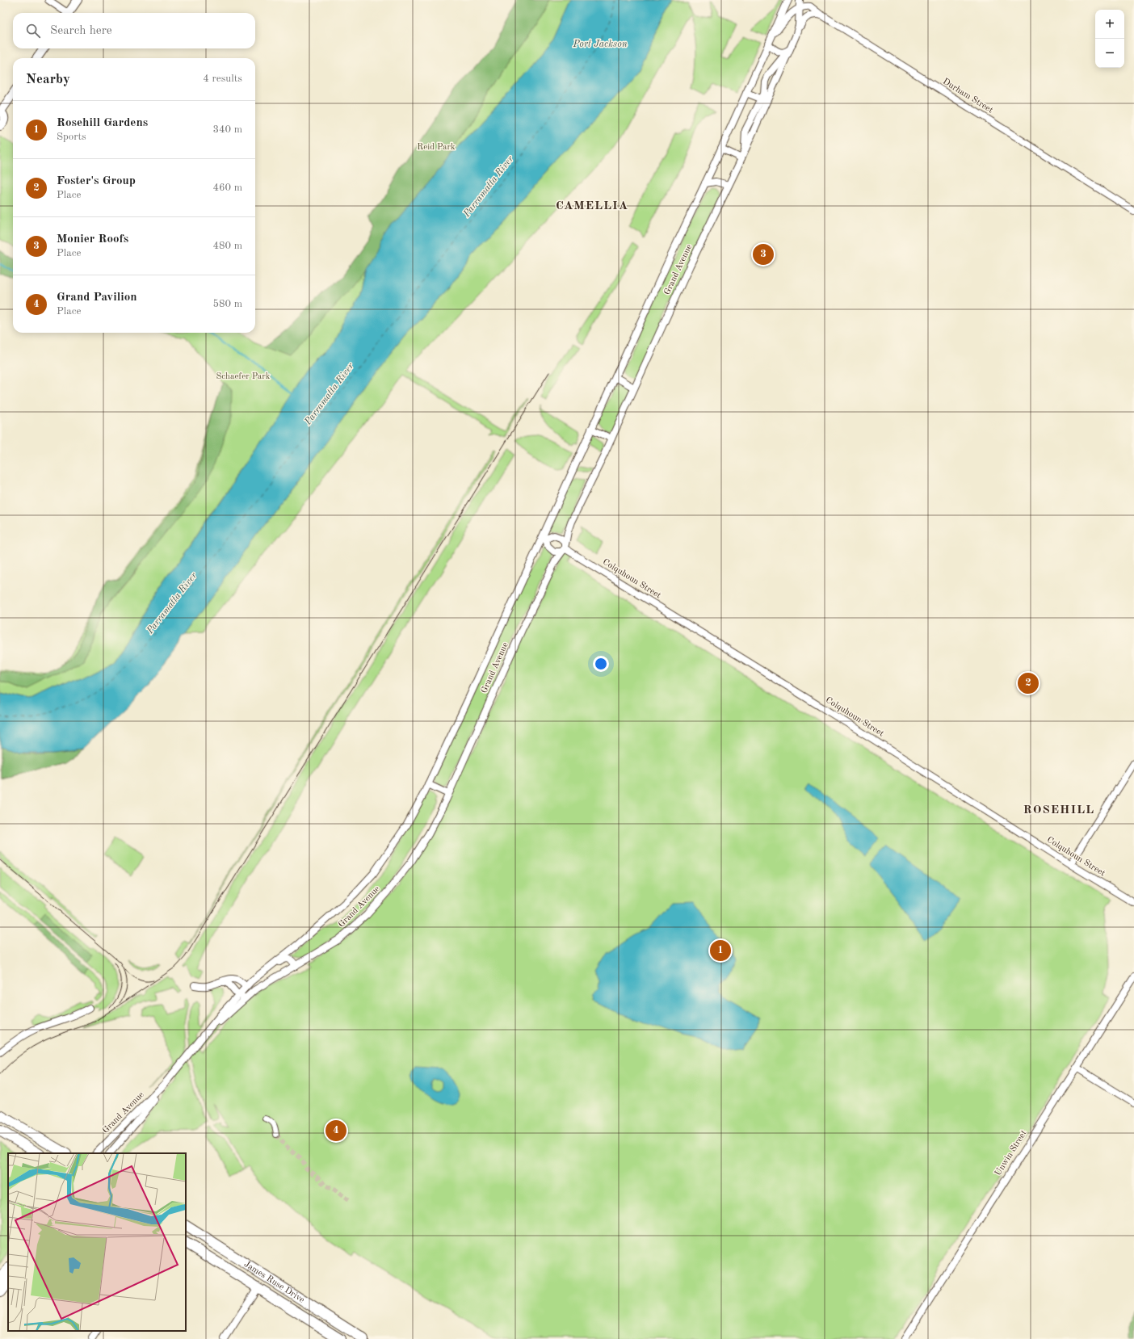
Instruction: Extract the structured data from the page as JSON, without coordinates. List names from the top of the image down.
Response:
{
  "streets": {
    "main road": ["James Ruse Drive"],
    "street": [
      "Durham Street",
      "Grand Avenue",
      "Colquhoun Street",
      "Unwin Street"
    ]
  },
  "crossings": [
    ["Grand Avenue", "Colquhoun Street"]
  ],
  "districts": ["CAMELLIA", "ROSEHILL"],
  "water": ["Port Jackson", "Parramatta River"],
  "parks": ["Reid Park", "Schaefer Park"],
  "page": {
    "map_buttons": ["+", "−"],
    "search": "Search here",
    "heading": ["Nearby", "4 results"],
    "list": [
      {
        "mark": "1",
        "name": "Rosehill Gardens",
        "note": "Sports",
        "value": "340 m"
      },
      {
        "mark": "2",
        "name": "Foster's Group",
        "note": "Place",
        "value": "460 m"
      },
      {
        "mark": "3",
        "name": "Monier Roofs",
        "note": "Place",
        "value": "480 m"
      },
      {
        "mark": "4",
        "name": "Grand Pavilion",
        "note": "Place",
        "value": "580 m"
      }
    ],
    "pins": [
      "3",
      "2",
      "1",
      "4"
    ]
  }
}
